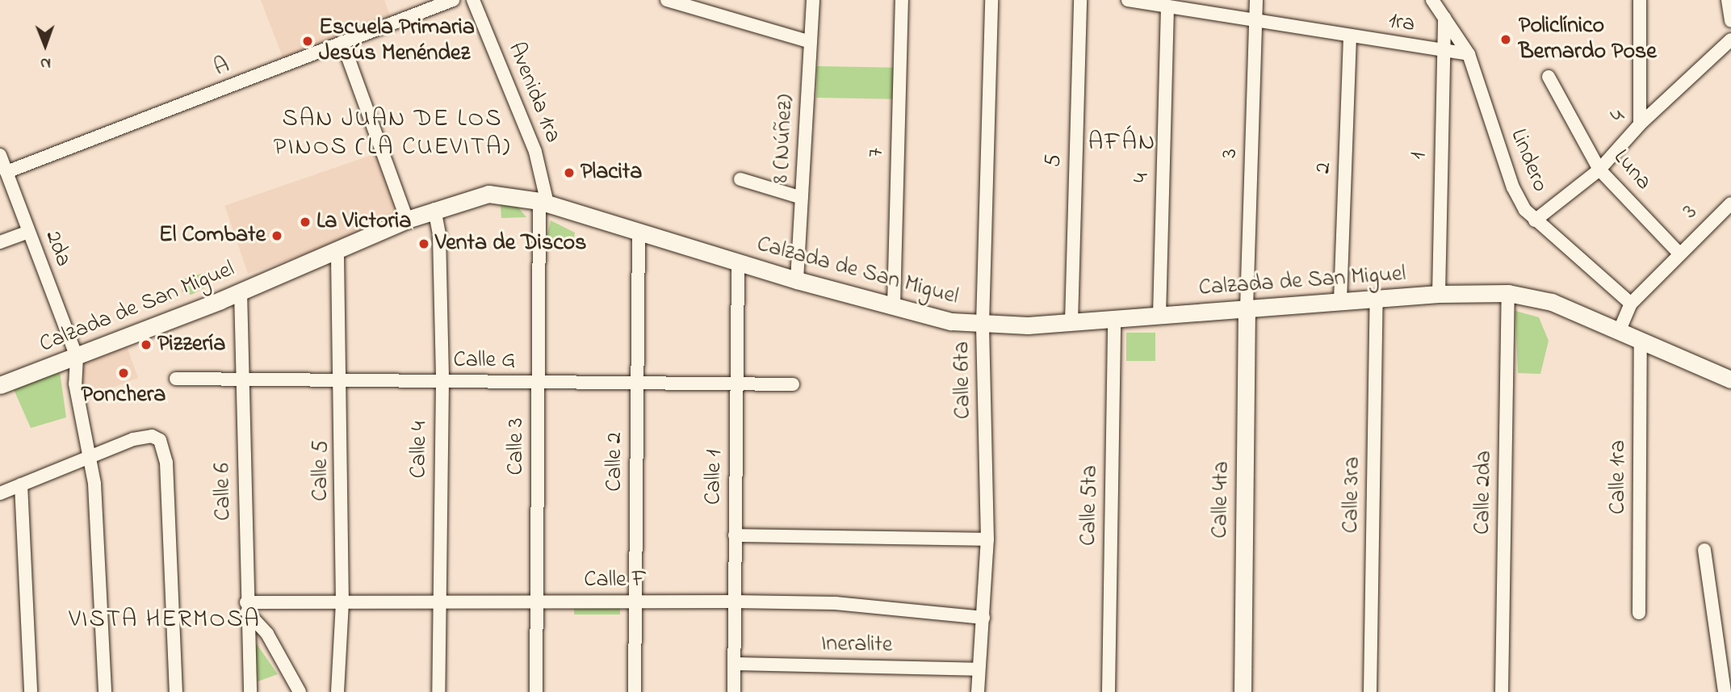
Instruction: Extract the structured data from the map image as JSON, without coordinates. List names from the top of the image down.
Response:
{
  "streets": {
    "main road": ["Calzada de San Miguel", "Calle 4ta"],
    "street": [
      "1ra",
      "A",
      "Avenida 1ra",
      "4",
      "8 (Núñez)",
      "7",
      "3",
      "1",
      "5",
      "Lindero",
      "2",
      "Luna",
      "2da",
      "Calle G",
      "Calle 6ta",
      "Calle 3",
      "Calle 4",
      "Calle 2",
      "Calle 5",
      "Calle 1",
      "Calle 1ra",
      "Calle 6",
      "Calle 2da",
      "Calle 3ra",
      "Calle 5ta",
      "Calle F",
      "Ineralite"
    ]
  },
  "crossings": [
    ["1ra", "4"],
    ["1ra", "3"],
    ["1ra", "1"],
    ["1ra", "Lindero"],
    ["1ra", "2"],
    ["A", "2da"],
    ["Avenida 1ra", "Calzada de San Miguel"],
    ["Avenida 1ra", "Calle 3"],
    ["4", "Lindero"],
    ["4", "Luna"],
    ["4", "Calzada de San Miguel"],
    ["8 (Núñez)", "Calzada de San Miguel"],
    ["7", "Calzada de San Miguel"],
    ["3", "Lindero"],
    ["3", "Luna"],
    ["3", "Calzada de San Miguel"],
    ["3", "Calle 4ta"],
    ["1", "Lindero"],
    ["1", "Calzada de San Miguel"],
    ["5", "Calzada de San Miguel"],
    ["2", "Calzada de San Miguel"],
    ["2da", "Calzada de San Miguel"],
    ["Calzada de San Miguel", "Calle 6ta"],
    ["Calzada de San Miguel", "Calle 3"],
    ["Calzada de San Miguel", "Calle 4"],
    ["Calzada de San Miguel", "Calle 2"],
    ["Calzada de San Miguel", "Calle 5"],
    ["Calzada de San Miguel", "Calle 1"],
    ["Calzada de San Miguel", "Calle 1ra"],
    ["Calzada de San Miguel", "Calle 6"],
    ["Calzada de San Miguel", "Calle 2da"],
    ["Calzada de San Miguel", "Calle 3ra"],
    ["Calzada de San Miguel", "Calle 4ta"],
    ["Calzada de San Miguel", "Calle 5ta"],
    ["Calle G", "Calle 3"],
    ["Calle G", "Calle 4"],
    ["Calle G", "Calle 2"],
    ["Calle G", "Calle 5"],
    ["Calle G", "Calle 1"],
    ["Calle G", "Calle 6"],
    ["Calle 6ta", "Calle F"],
    ["Calle 6ta", "Ineralite"],
    ["Calle 3", "Calle F"],
    ["Calle 4", "Calle F"],
    ["Calle 2", "Calle F"],
    ["Calle 5", "Calle F"],
    ["Calle 1", "Calle F"],
    ["Calle 1", "Ineralite"],
    ["Calle 6", "Calle F"]
  ],
  "districts": ["SAN JUAN DE LOS PINOS (LA CUEVITA)", "AFÁN", "VISTA HERMOSA"],
  "places": [
    "Policlínico Bernardo Pose",
    "Escuela Primaria Jesús Menéndez",
    "Placita",
    "La Victoria",
    "El Combate",
    "Venta de Discos",
    "Pizzería",
    "Ponchera"
  ],
  "north": "bottom"
}
